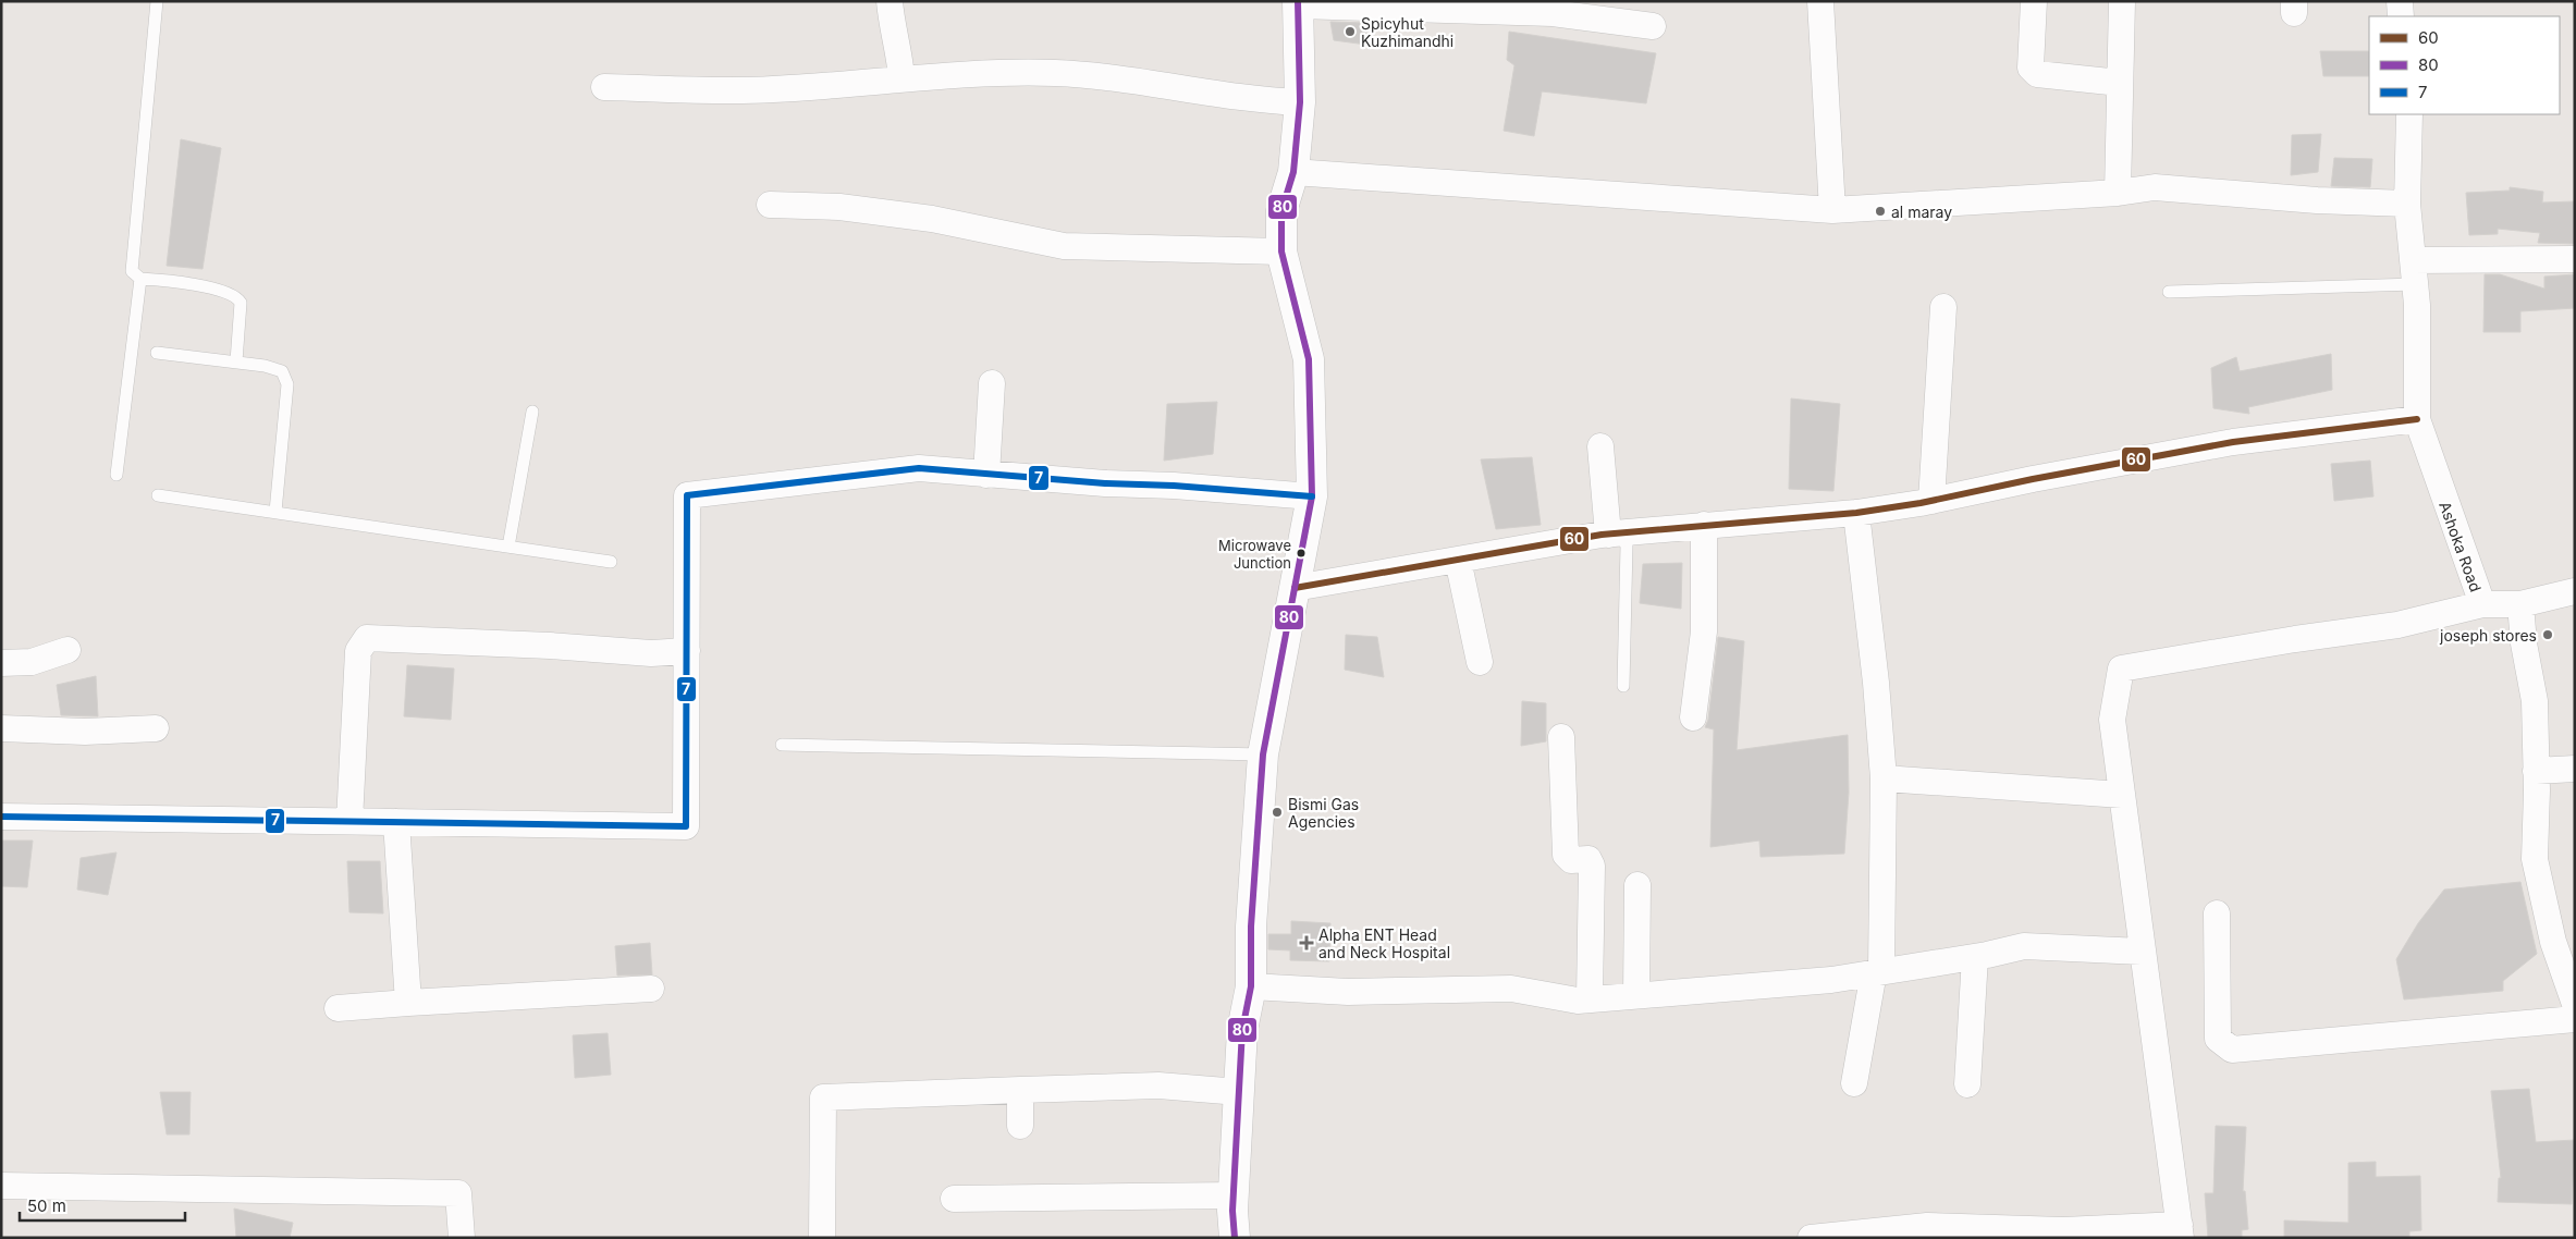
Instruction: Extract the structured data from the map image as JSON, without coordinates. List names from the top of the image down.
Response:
{
  "streets": {
    "street": ["Ashoka Road"]
  },
  "places": {
    "other": [
      "Spicyhut Kuzhimandhi",
      "al maray",
      "Microwave Junction",
      "joseph stores",
      "Bismi Gas Agencies"
    ],
    "health": ["Alpha ENT Head and Neck Hospital"]
  },
  "lines": ["transit line 80", "transit line 60", "transit line 7"],
  "legend": ["60", "80", "7"],
  "scale_bar": "50 m"
}
